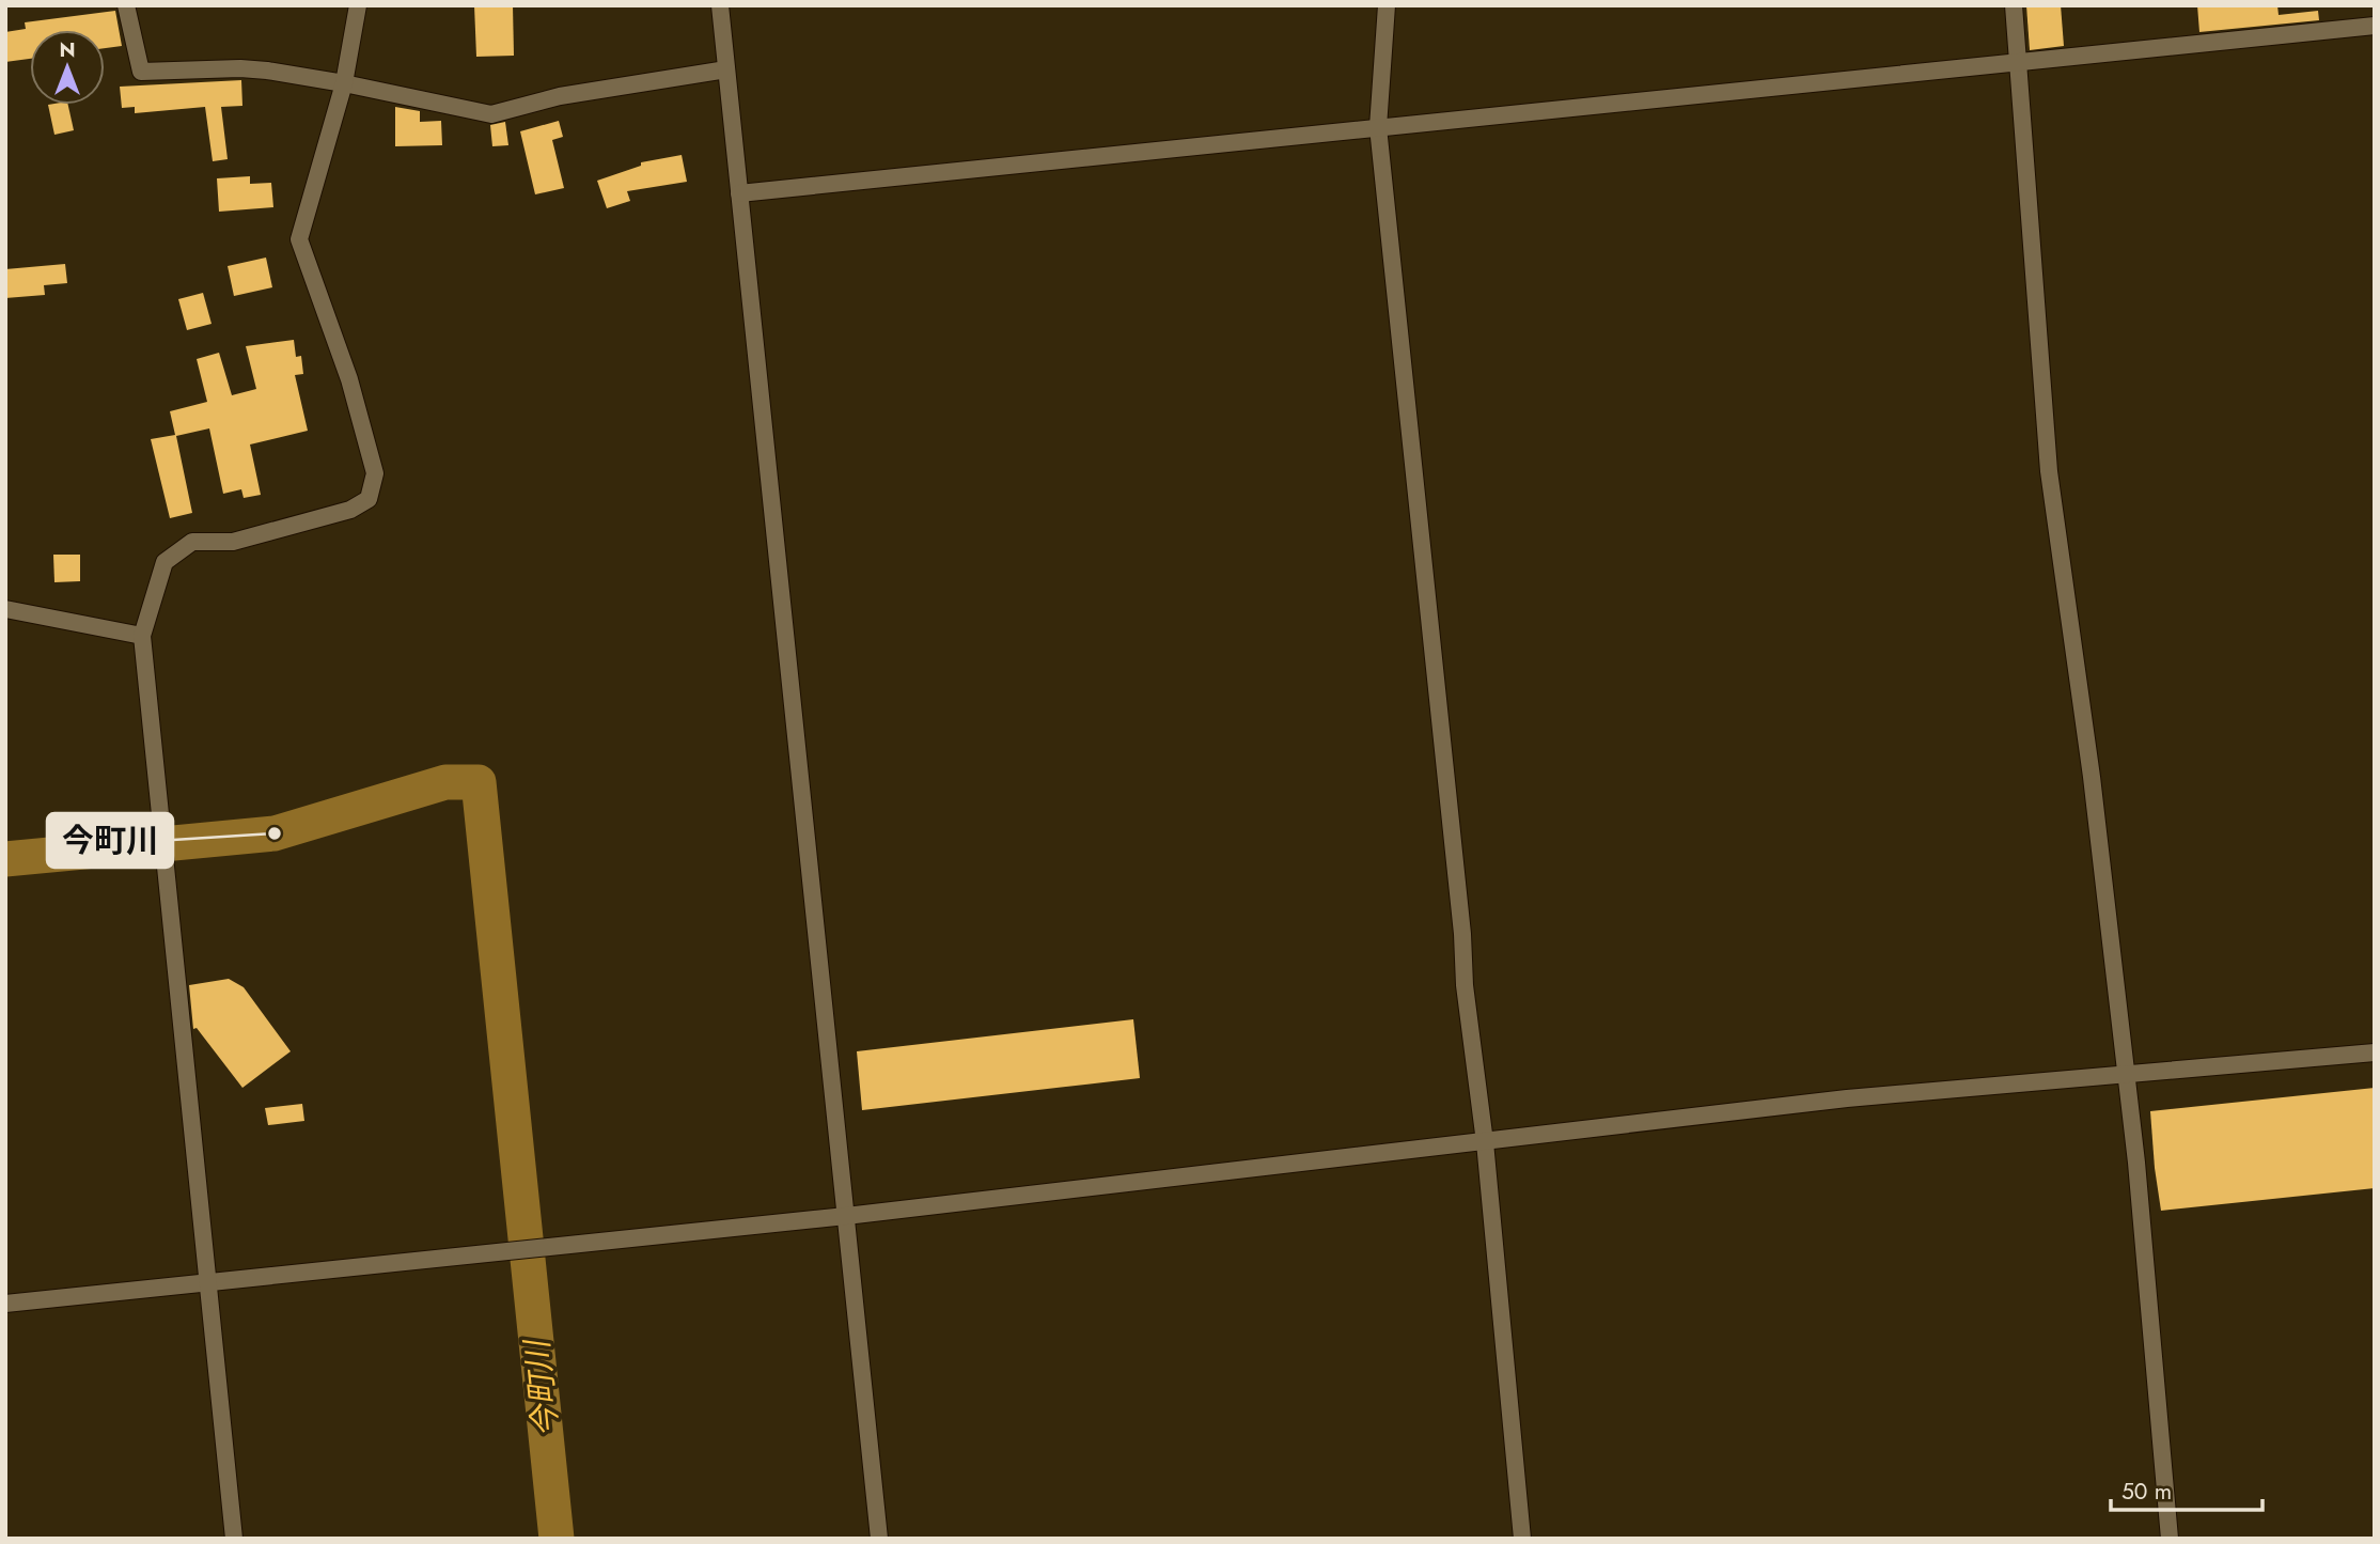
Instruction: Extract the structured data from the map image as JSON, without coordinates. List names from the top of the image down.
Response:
{
  "water": ["今町川"],
  "places": ["今町川"],
  "scale_bar": "50 m",
  "north": "top"
}
